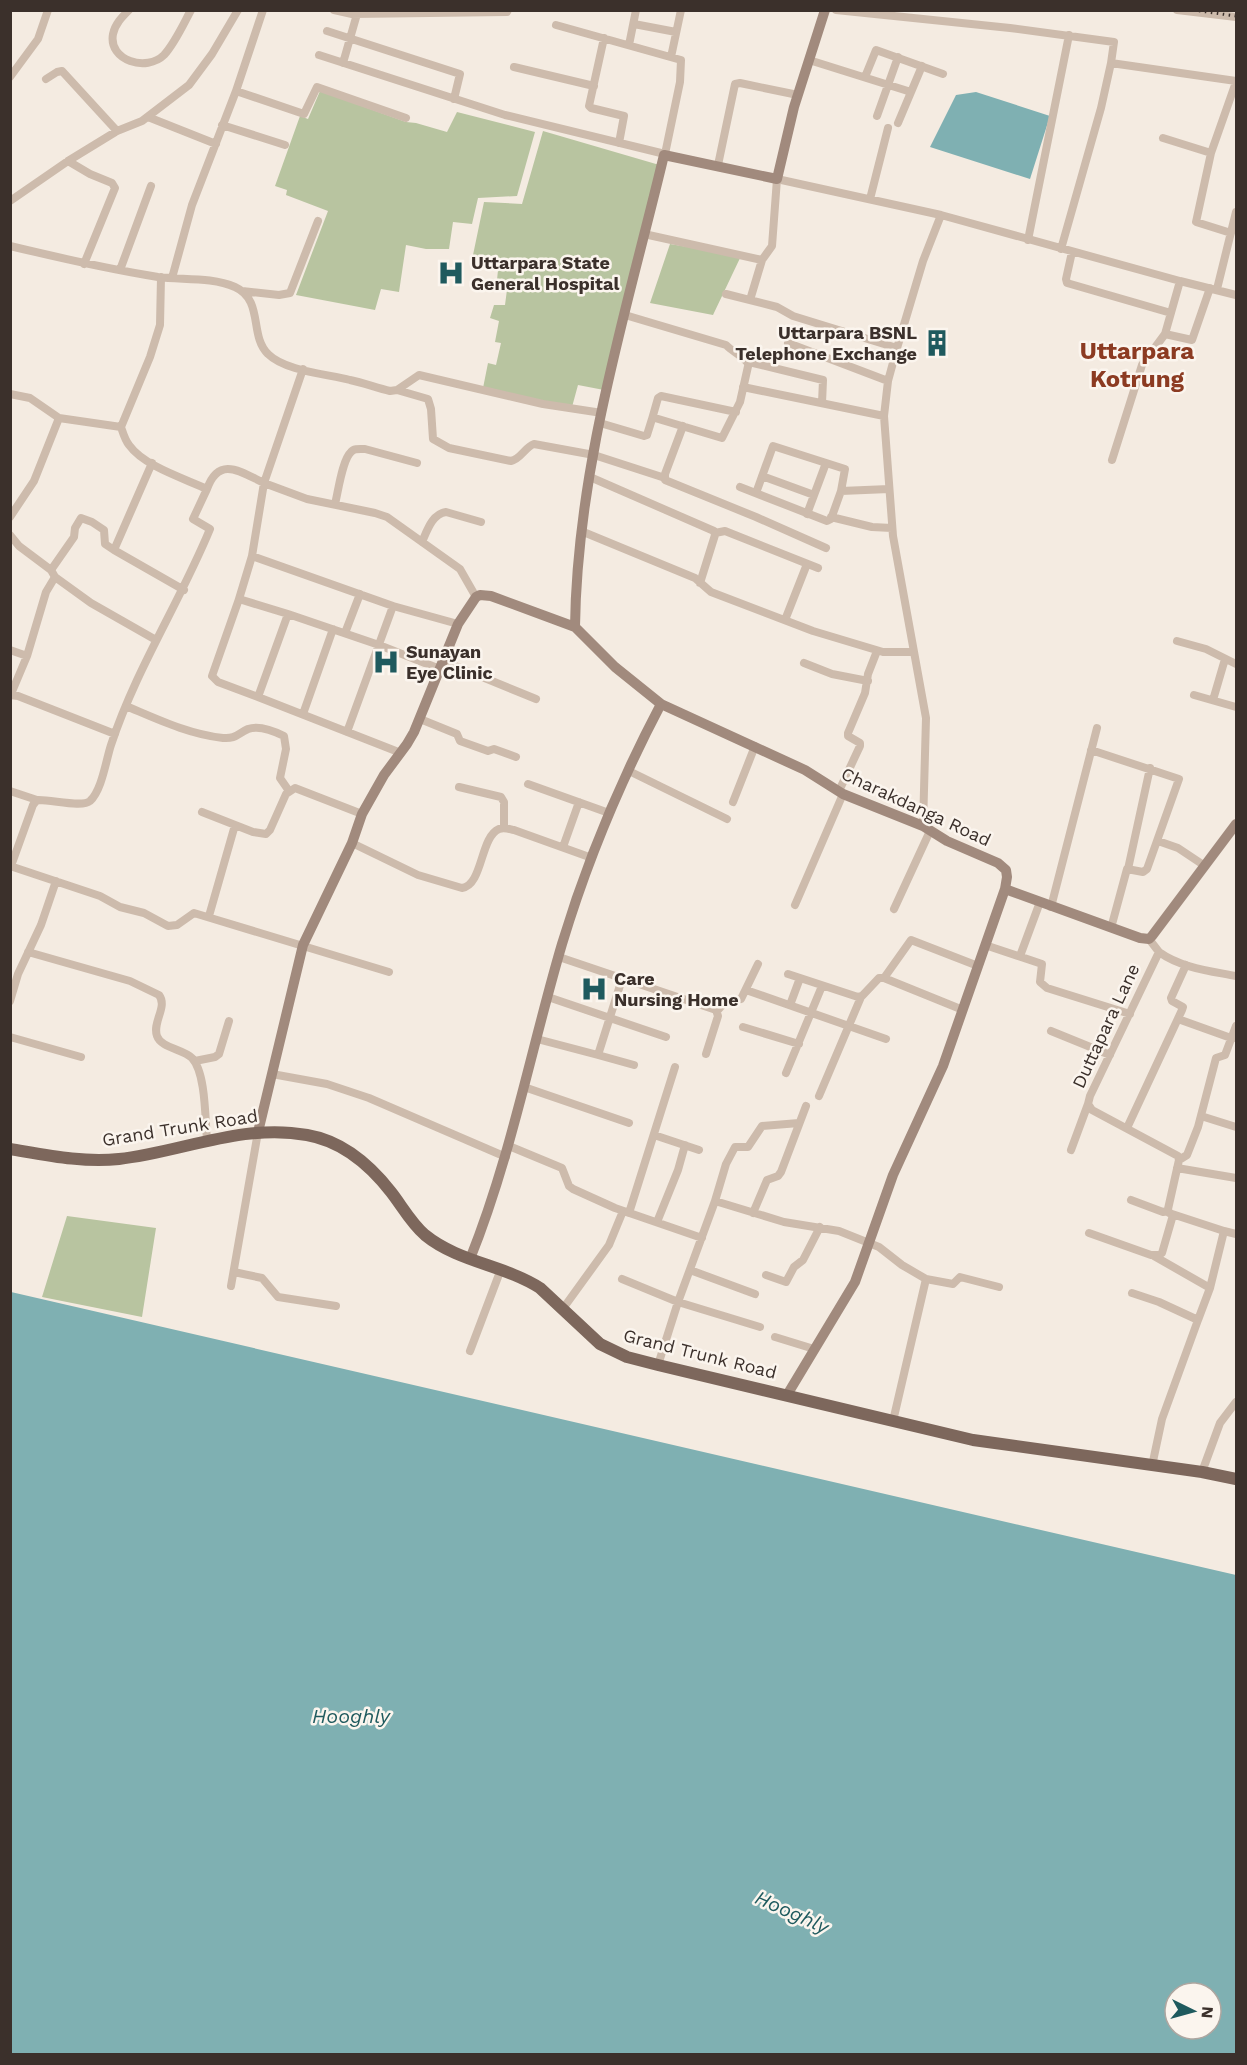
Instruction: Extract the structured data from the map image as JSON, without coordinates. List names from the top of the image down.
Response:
{
  "streets": {
    "main road": ["Grand Trunk Road"],
    "street": ["Charakdanga Road", "Duttapara Lane"]
  },
  "districts": ["Uttarpara Kotrung"],
  "water": ["Hooghly"],
  "places": {
    "hospital": ["Uttarpara State General Hospital", "Sunayan Eye Clinic", "Care Nursing Home"],
    "building": ["Uttarpara BSNL Telephone Exchange"]
  },
  "north": "right"
}
